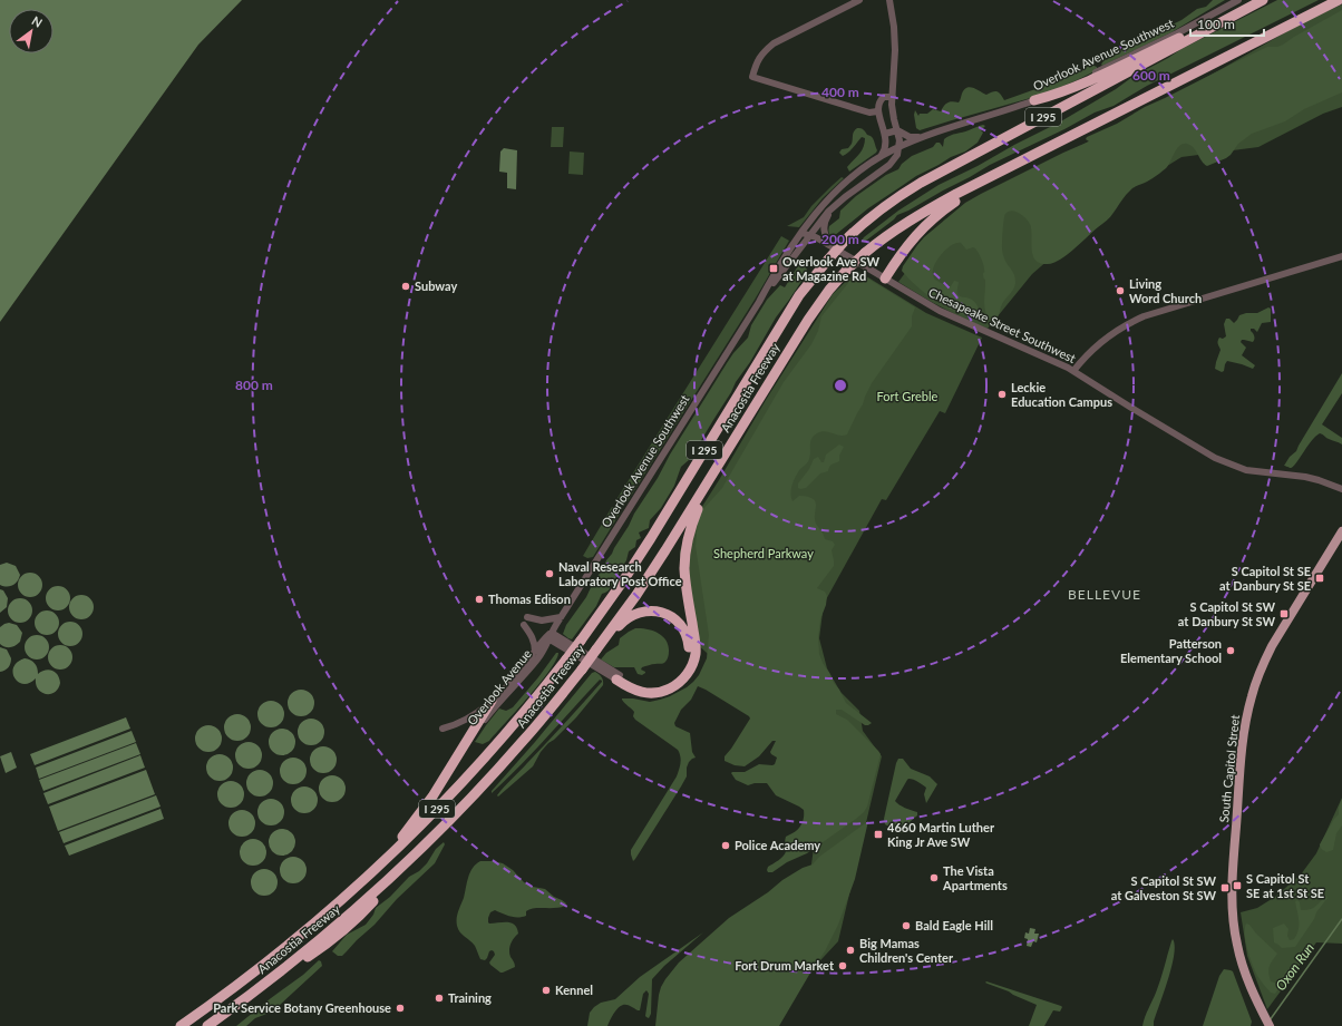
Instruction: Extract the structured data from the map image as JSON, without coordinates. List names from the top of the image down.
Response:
{
  "streets": {
    "highway": ["I 295", "Anacostia Freeway"],
    "main road": ["South Capitol Street"],
    "street": ["Overlook Avenue Southwest", "Chesapeake Street Southwest", "Overlook Avenue"]
  },
  "crossings": [
    ["Overlook Avenue Southwest", "Chesapeake Street Southwest"],
    ["Overlook Avenue Southwest", "Overlook Avenue"]
  ],
  "districts": ["BELLEVUE"],
  "water": ["Oxon Run"],
  "parks": ["Fort Greble", "Shepherd Parkway"],
  "places": {
    "transit": [
      "Overlook Ave SW at Magazine Rd",
      "S Capitol St SE at Danbury St SE",
      "S Capitol St SW at Danbury St SW",
      "4660 Martin Luther King Jr Ave SW",
      "S Capitol St SE at 1st St SE",
      "S Capitol St SW at Galveston St SW"
    ],
    "other": [
      "Subway",
      "Living Word Church",
      "Leckie Education Campus",
      "Naval Research Laboratory Post Office",
      "Thomas Edison",
      "Patterson Elementary School",
      "Police Academy",
      "The Vista Apartments",
      "Bald Eagle Hill",
      "Big Mamas Children's Center",
      "Fort Drum Market",
      "Kennel",
      "Training",
      "Park Service Botany Greenhouse"
    ]
  },
  "scale_bar": "100 m",
  "north": "top right",
  "rings": [
    "600 m",
    "400 m",
    "200 m",
    "800 m"
  ]
}
